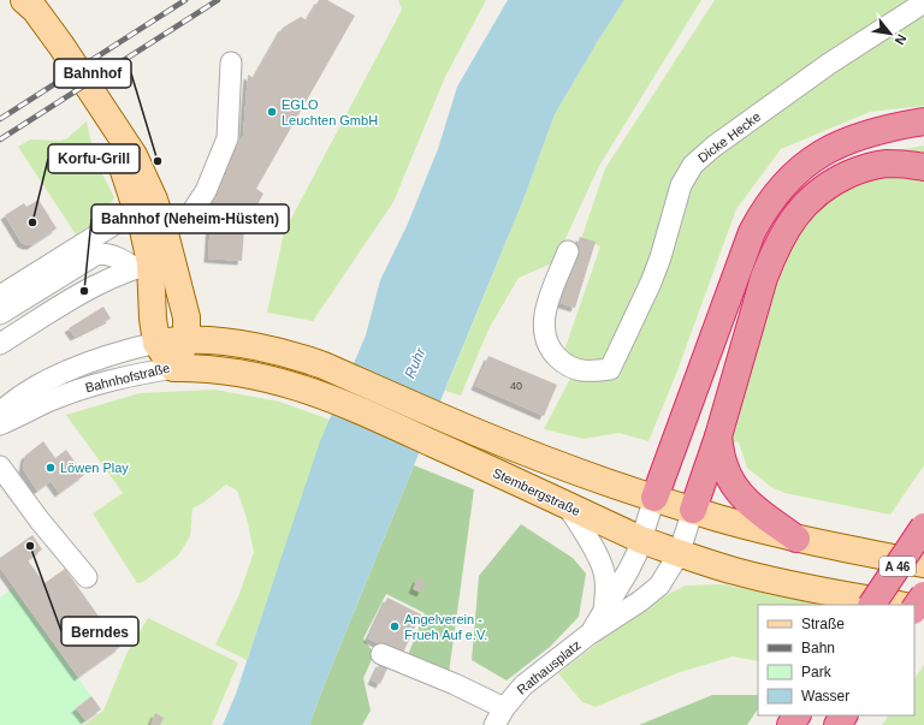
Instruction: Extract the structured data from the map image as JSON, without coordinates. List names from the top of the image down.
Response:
{
  "streets": {
    "highway": ["A 46"],
    "main road": ["Bahnhofstraße", "Stembergstraße"],
    "street": ["Dicke Hecke", "Rathausplatz"]
  },
  "crossings": [
    ["Bahnhofstraße", "Stembergstraße"],
    ["Stembergstraße", "Rathausplatz"]
  ],
  "water": ["Ruhr"],
  "places": [
    "EGLO Leuchten GmbH",
    "Bahnhof",
    "Korfu-Grill",
    "Bahnhof (Neheim-Hüsten)",
    "Löwen Play",
    "Berndes",
    "Angelverein - Frueh Auf e.V."
  ],
  "house_numbers": ["40"],
  "legend": [
    "Straße",
    "Bahn",
    "Park",
    "Wasser"
  ],
  "north": "bottom right"
}
